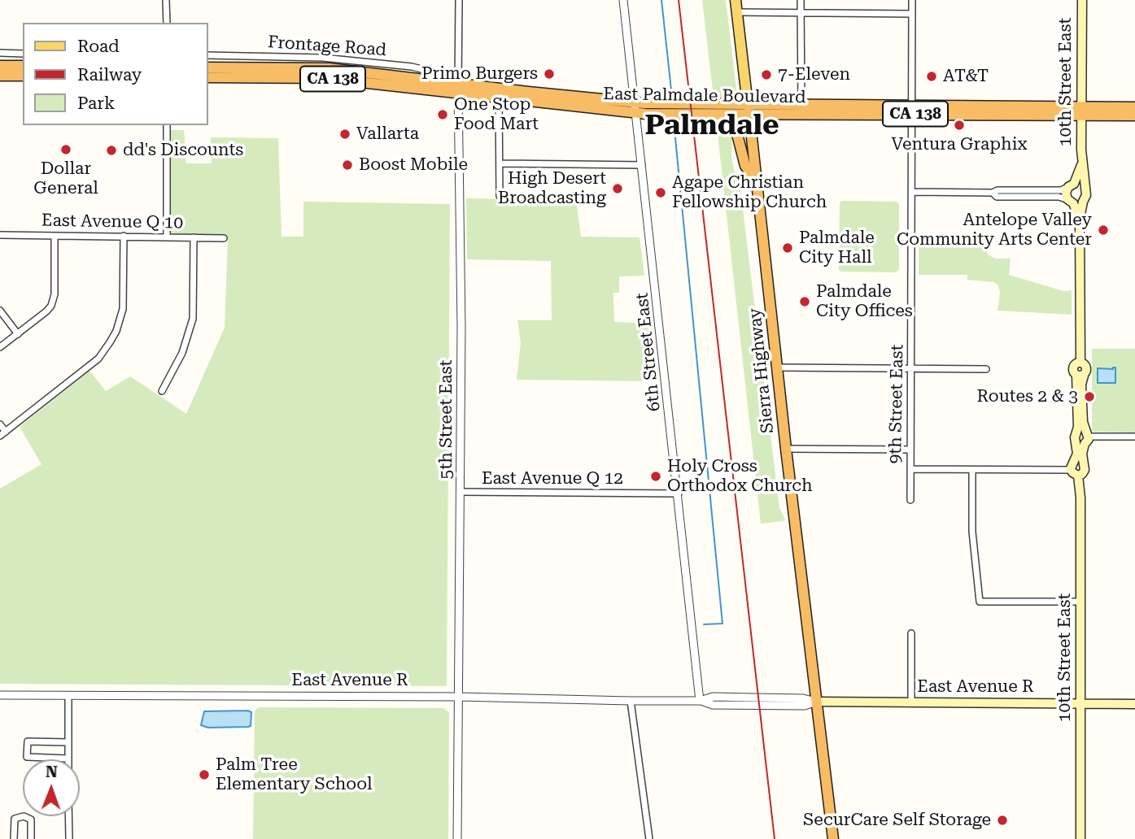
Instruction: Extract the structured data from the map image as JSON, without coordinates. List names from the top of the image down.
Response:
{
  "streets": {
    "highway": ["CA 138", "East Palmdale Boulevard", "Sierra Highway"],
    "main road": ["10th Street East", "East Avenue R"],
    "street": [
      "Frontage Road",
      "East Avenue Q 10",
      "6th Street East",
      "9th Street East",
      "5th Street East",
      "East Avenue Q 12"
    ]
  },
  "crossings": [
    ["Frontage Road", "East Palmdale Boulevard"],
    ["10th Street East", "East Palmdale Boulevard"],
    ["10th Street East", "East Avenue R"],
    ["East Palmdale Boulevard", "6th Street East"],
    ["East Palmdale Boulevard", "Sierra Highway"],
    ["East Palmdale Boulevard", "9th Street East"],
    ["East Palmdale Boulevard", "5th Street East"],
    ["6th Street East", "East Avenue Q 12"],
    ["6th Street East", "East Avenue R"],
    ["Sierra Highway", "East Avenue R"],
    ["5th Street East", "East Avenue Q 12"],
    ["5th Street East", "East Avenue R"]
  ],
  "districts": ["Palmdale"],
  "places": [
    "Primo Burgers",
    "7-Eleven",
    "AT&T",
    "One Stop Food Mart",
    "Ventura Graphix",
    "Vallarta",
    "Dollar General",
    "dd's Discounts",
    "Boost Mobile",
    "High Desert Broadcasting",
    "Agape Christian Fellowship Church",
    "Antelope Valley Community Arts Center",
    "Palmdale City Hall",
    "Palmdale City Offices",
    "Routes 2 & 3",
    "Holy Cross Orthodox Church",
    "Palm Tree Elementary School",
    "SecurCare Self Storage"
  ],
  "legend": ["Road", "Railway", "Park"],
  "north": "top"
}
